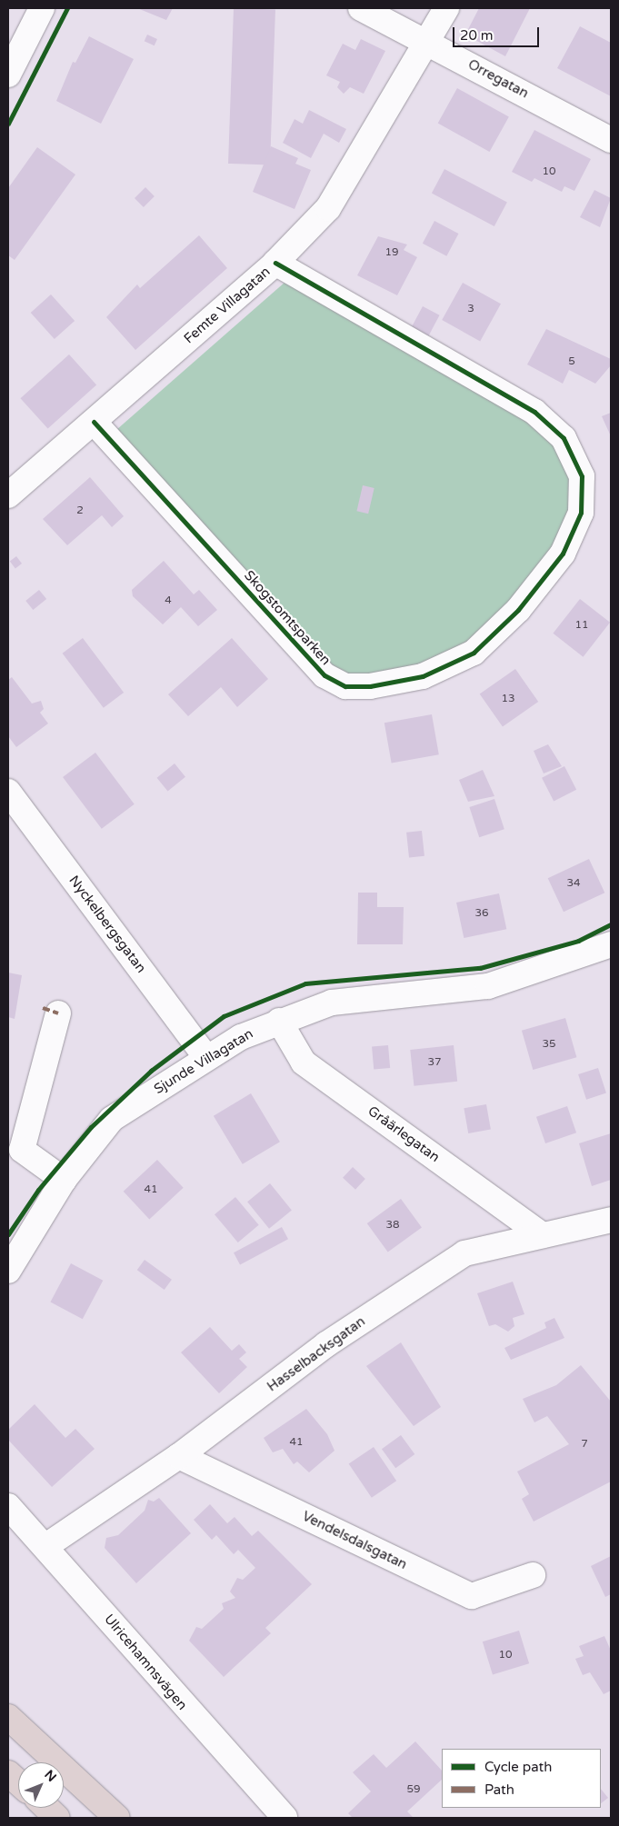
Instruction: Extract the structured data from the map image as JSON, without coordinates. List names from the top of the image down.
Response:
{
  "streets": {
    "street": [
      "Orregatan",
      "Femte Villagatan",
      "Skogstomtsparken",
      "Nyckelbergsgatan",
      "Sjunde Villagatan",
      "Gråärlegatan",
      "Hasselbacksgatan",
      "Vendelsdalsgatan",
      "Ulricehamnsvägen"
    ]
  },
  "crossings": [
    ["Orregatan", "Femte Villagatan"],
    ["Femte Villagatan", "Skogstomtsparken"],
    ["Nyckelbergsgatan", "Sjunde Villagatan"],
    ["Sjunde Villagatan", "Gråärlegatan"],
    ["Gråärlegatan", "Hasselbacksgatan"],
    ["Hasselbacksgatan", "Vendelsdalsgatan"],
    ["Hasselbacksgatan", "Ulricehamnsvägen"]
  ],
  "house_numbers": [
    "10",
    "19",
    "3",
    "5",
    "2",
    "4",
    "11",
    "13",
    "34",
    "36",
    "35",
    "37",
    "41",
    "38",
    "41",
    "7",
    "10",
    "59"
  ],
  "legend": ["Cycle path", "Path"],
  "scale_bar": "20 m",
  "north": "top right"
}
